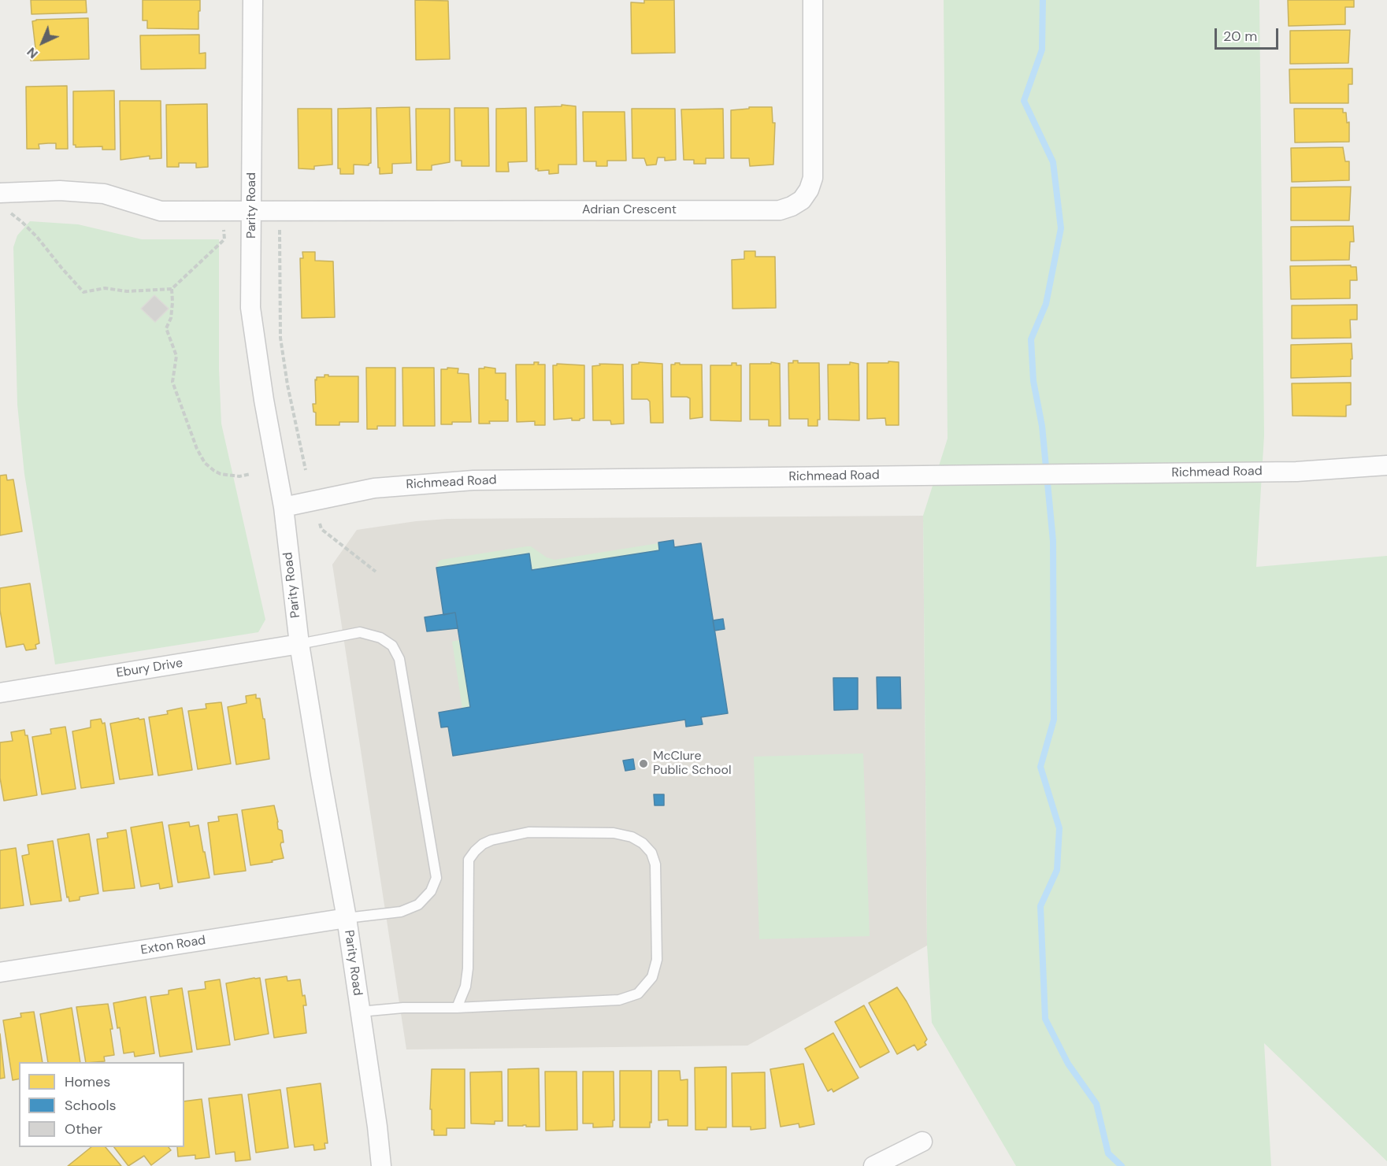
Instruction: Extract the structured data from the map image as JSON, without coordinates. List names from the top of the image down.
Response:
{
  "streets": {
    "street": [
      "Parity Road",
      "Adrian Crescent",
      "Richmead Road",
      "Ebury Drive",
      "Exton Road"
    ]
  },
  "crossings": [
    ["Parity Road", "Adrian Crescent"],
    ["Parity Road", "Richmead Road"],
    ["Parity Road", "Ebury Drive"],
    ["Parity Road", "Exton Road"]
  ],
  "places": ["McClure Public School"],
  "legend": ["Homes", "Schools", "Other"],
  "scale_bar": "20 m",
  "north": "bottom left"
}
